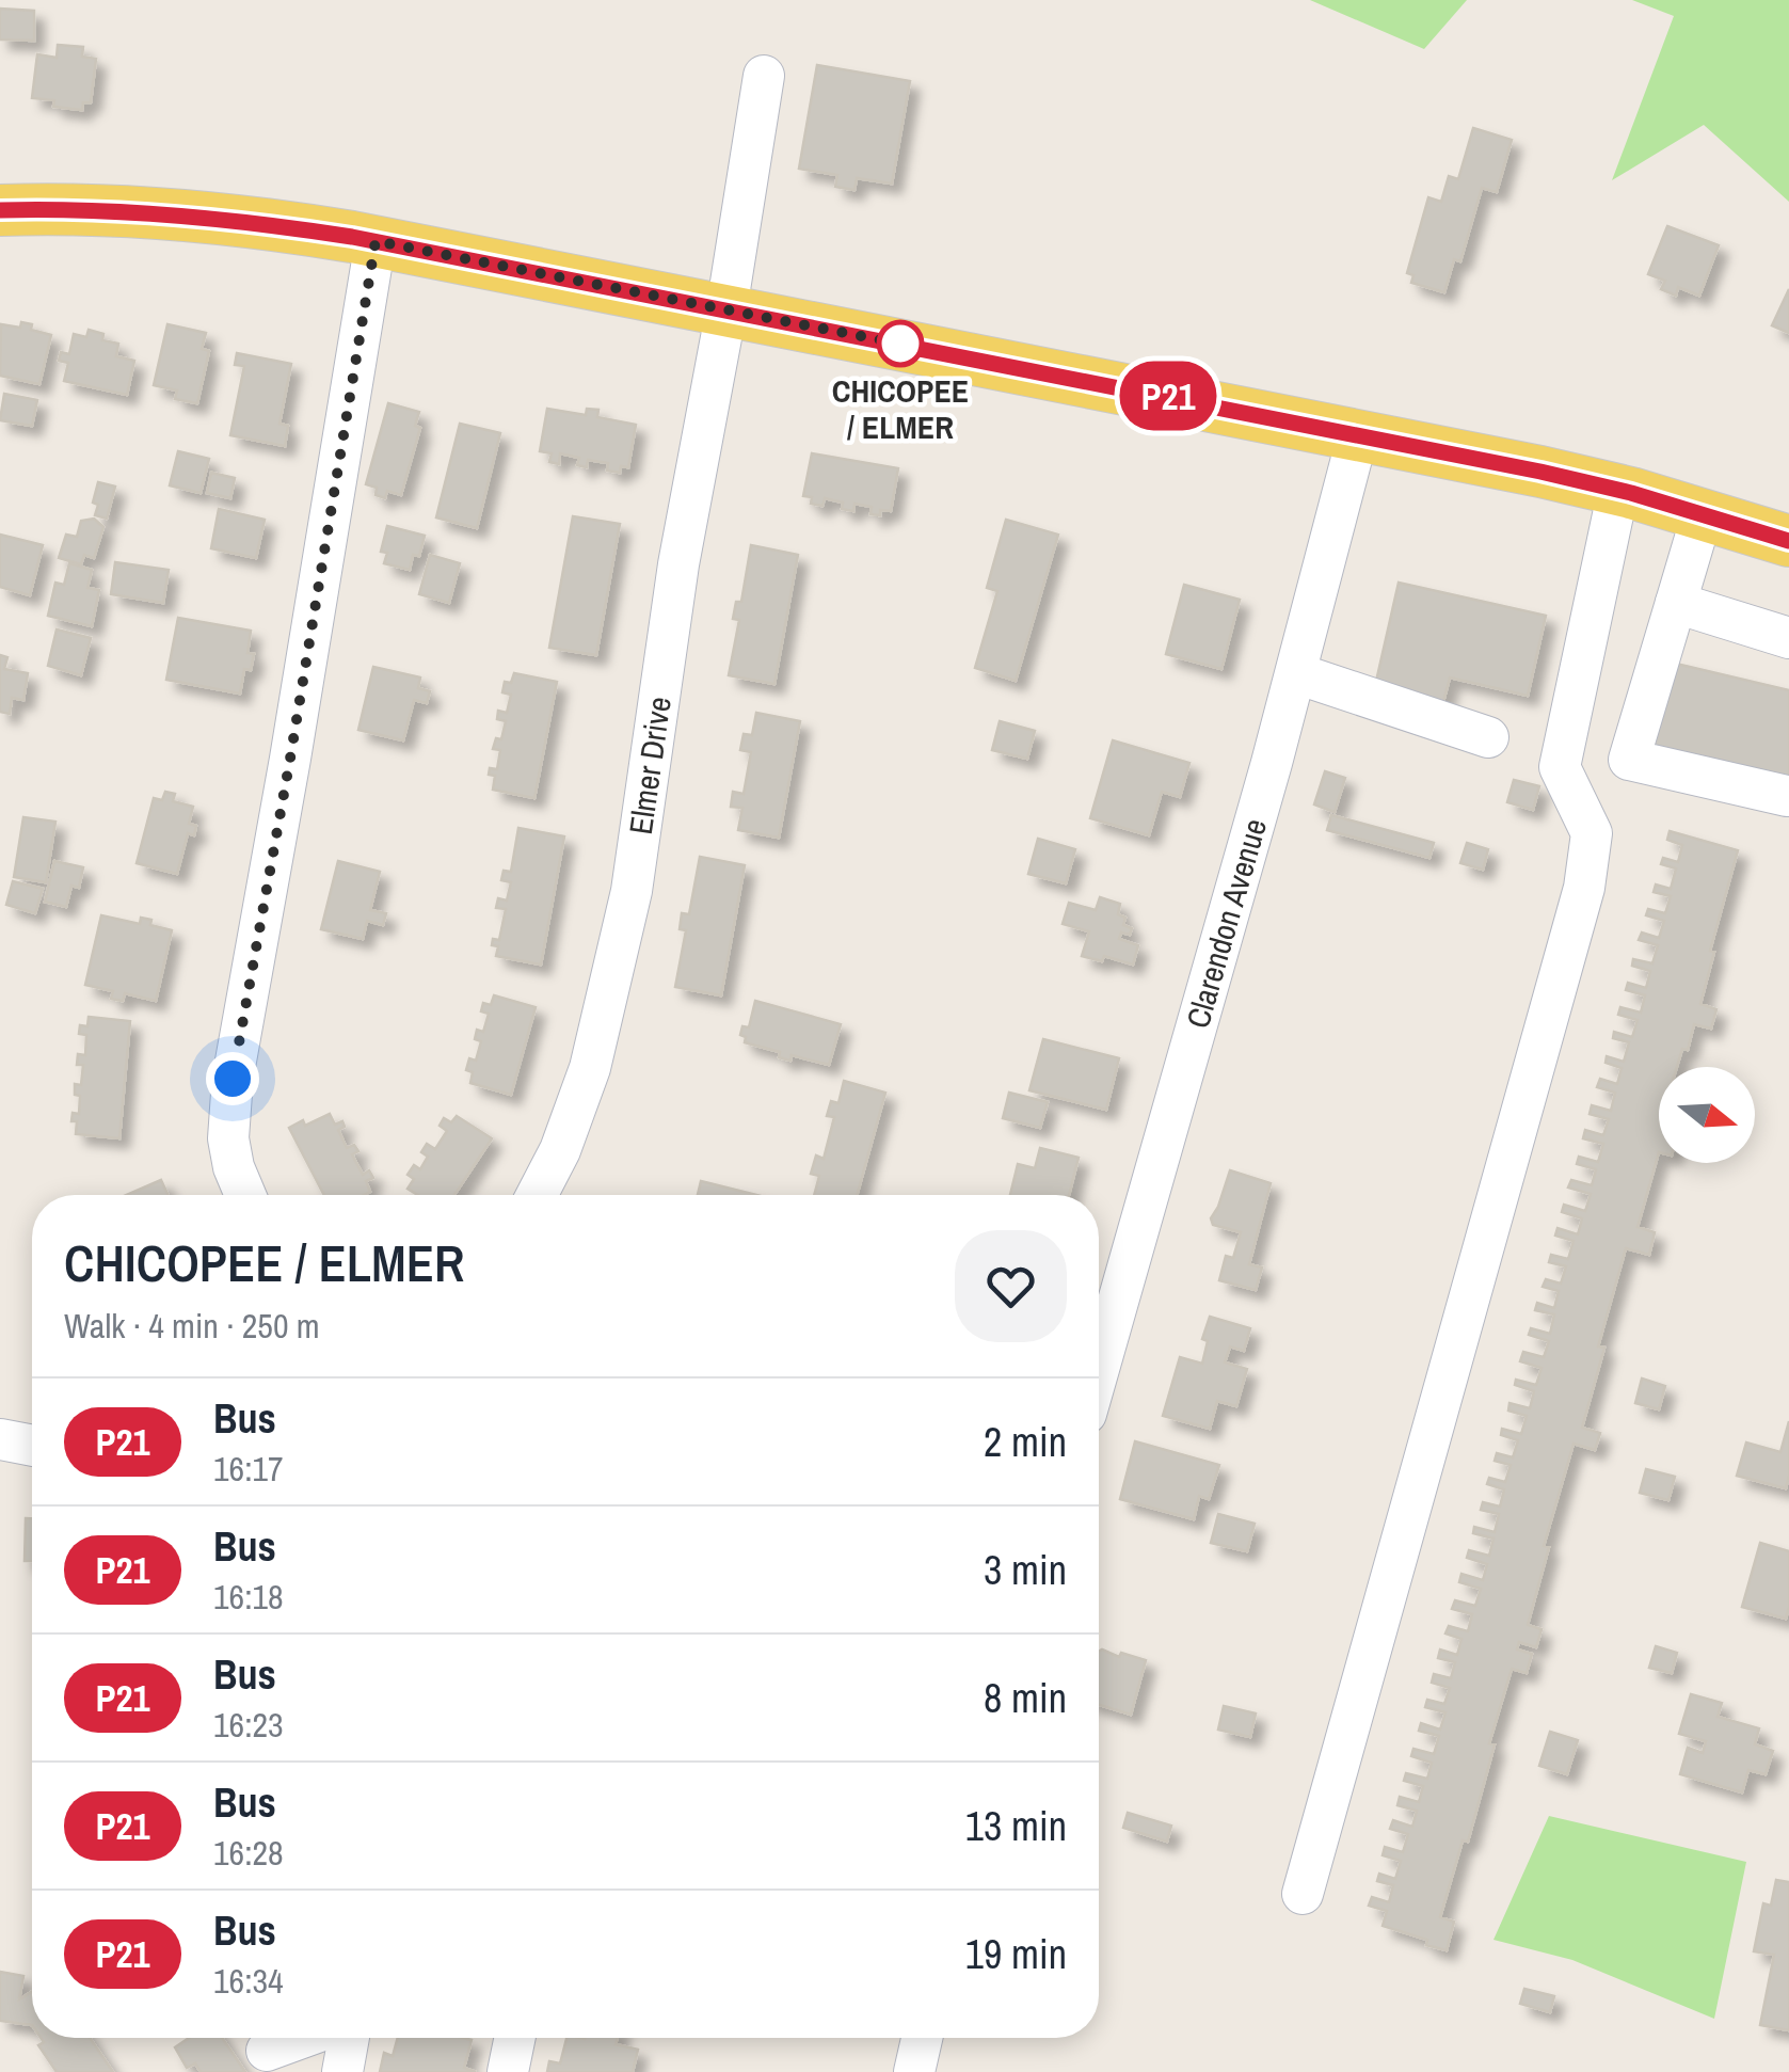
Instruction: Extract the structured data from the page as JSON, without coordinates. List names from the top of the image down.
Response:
{
  "streets": {
    "street": ["Elmer Drive", "Clarendon Avenue"]
  },
  "places": ["CHICOPEE / ELMER"],
  "lines": ["bus line P21"],
  "north": "right",
  "page": {
    "on_map": "P21",
    "heading": ["CHICOPEE / ELMER", "Walk · 4 min · 250 m"],
    "list": [
      {
        "mark": "P21",
        "name": "Bus",
        "note": "16:17",
        "value": "2 min"
      },
      {
        "mark": "P21",
        "name": "Bus",
        "note": "16:18",
        "value": "3 min"
      },
      {
        "mark": "P21",
        "name": "Bus",
        "note": "16:23",
        "value": "8 min"
      },
      {
        "mark": "P21",
        "name": "Bus",
        "note": "16:28",
        "value": "13 min"
      },
      {
        "mark": "P21",
        "name": "Bus",
        "note": "16:34",
        "value": "19 min"
      }
    ]
  }
}
